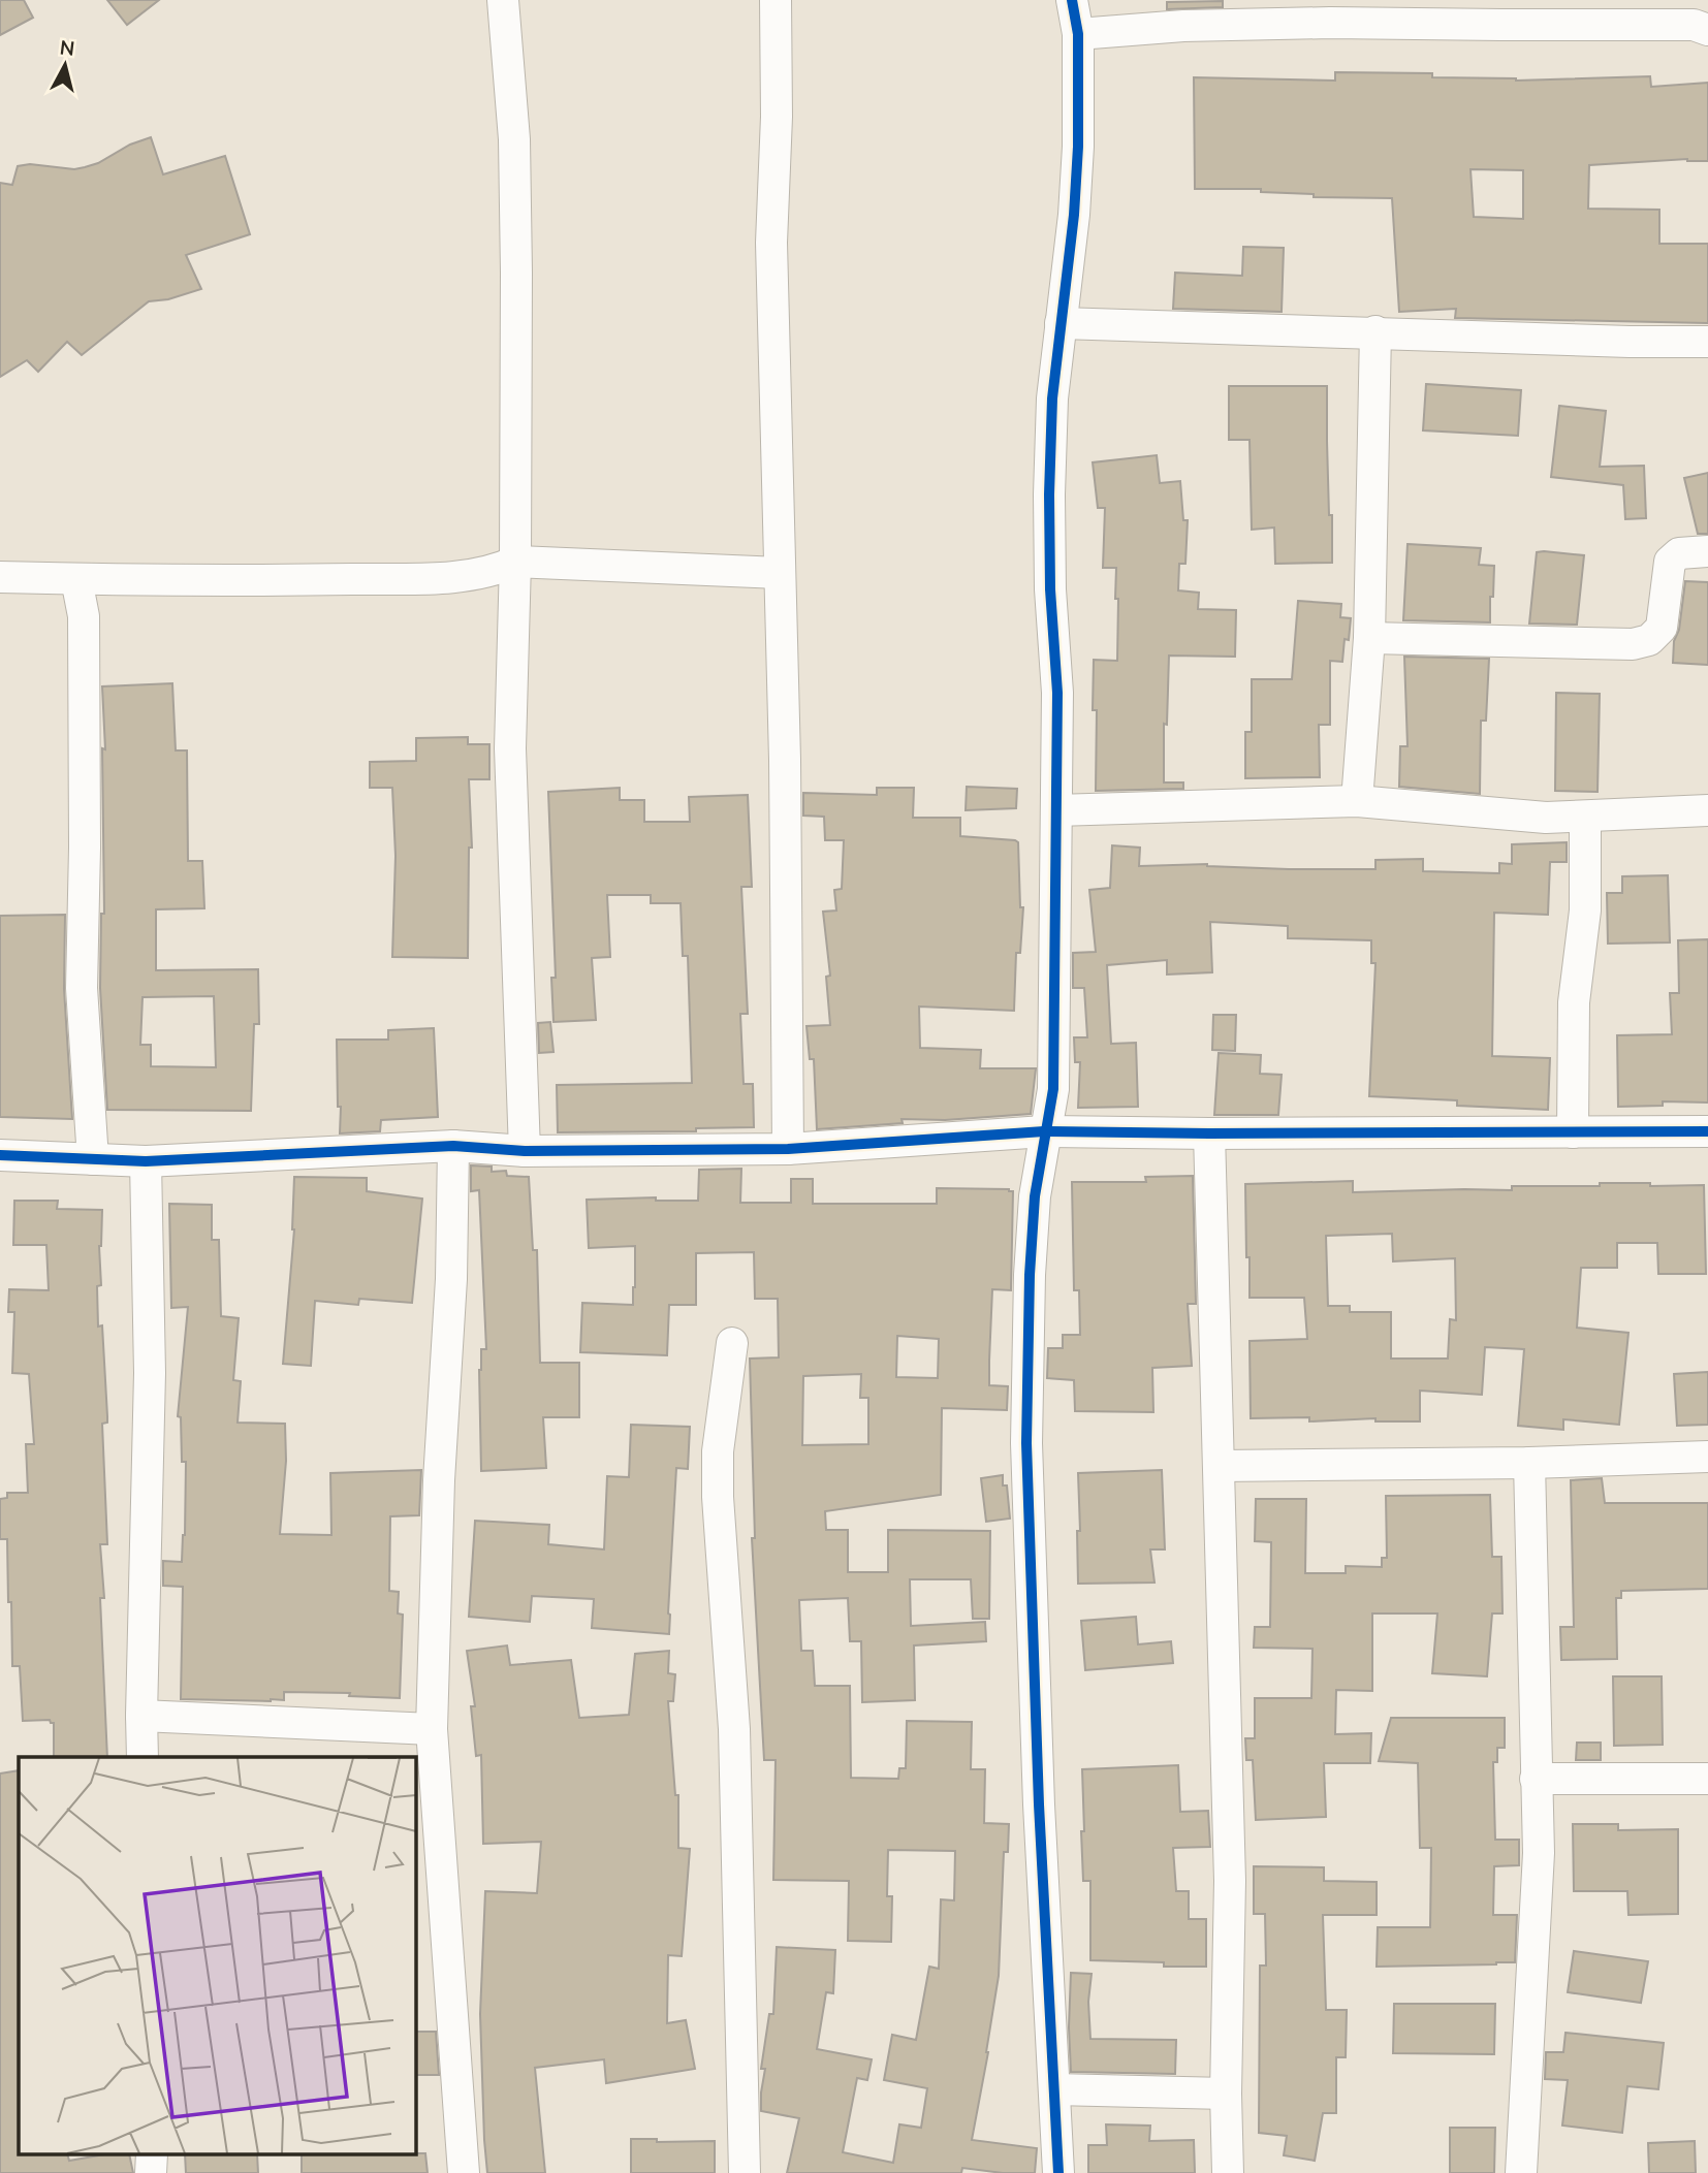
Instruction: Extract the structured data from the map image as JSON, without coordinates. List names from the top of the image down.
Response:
{
  "north": "top"
}
